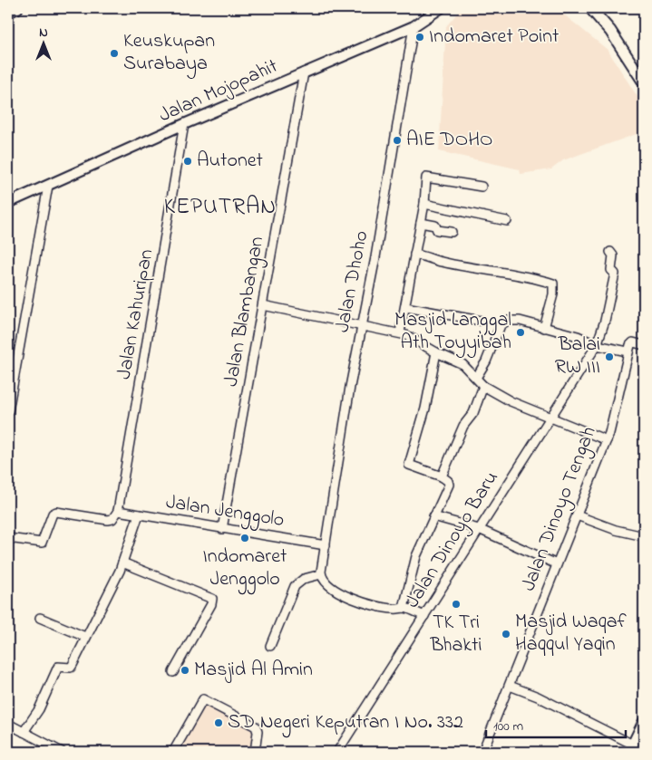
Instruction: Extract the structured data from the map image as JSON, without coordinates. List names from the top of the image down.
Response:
{
  "streets": {
    "street": [
      "Jalan Mojopahit",
      "Jalan Dhoho",
      "Jalan Blambangan",
      "Jalan Kahuripan",
      "Jalan Dinoyo Tengah",
      "Jalan Jenggolo",
      "Jalan Dinoyo Baru"
    ]
  },
  "crossings": [
    ["Jalan Mojopahit", "Jalan Dhoho"],
    ["Jalan Mojopahit", "Jalan Blambangan"],
    ["Jalan Mojopahit", "Jalan Kahuripan"],
    ["Jalan Dhoho", "Jalan Jenggolo"],
    ["Jalan Blambangan", "Jalan Jenggolo"],
    ["Jalan Kahuripan", "Jalan Jenggolo"]
  ],
  "districts": ["KEPUTRAN"],
  "places": [
    "Indomaret Point",
    "Keuskupan Surabaya",
    "AIE DOHO",
    "Autonet",
    "Masjid Langgal Ath Toyyibah",
    "Balai RW III",
    "Indomaret Jenggolo",
    "TK Tri Bhakti",
    "Masjid Waqaf Haqqul Yaqin",
    "Masjid Al Amin",
    "SD Negeri Keputran I No. 332"
  ],
  "scale_bar": "100 m",
  "north": "top"
}
